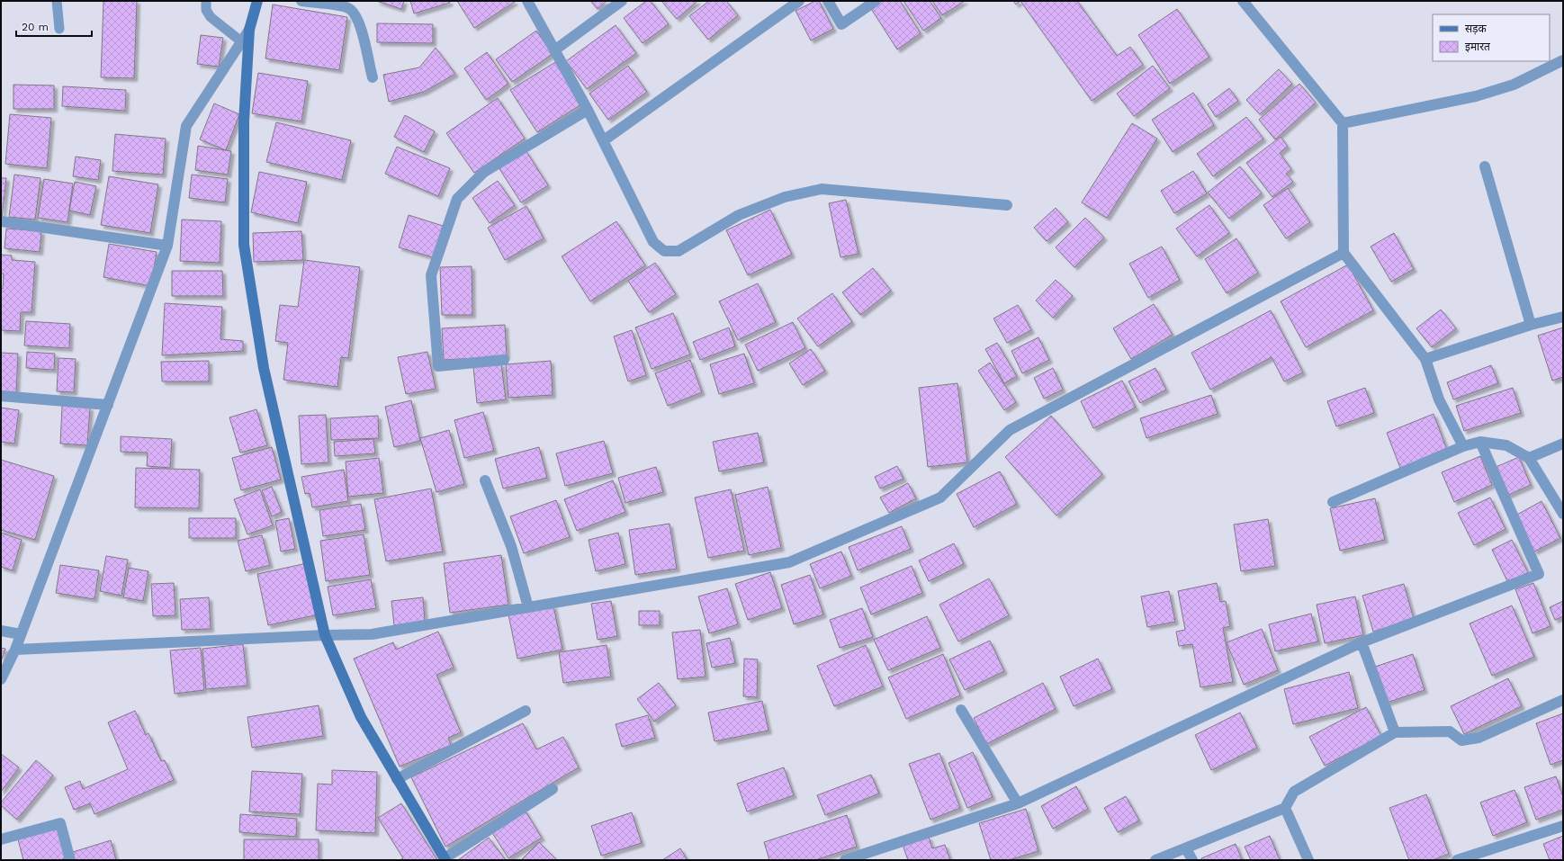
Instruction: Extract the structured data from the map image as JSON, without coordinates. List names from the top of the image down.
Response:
{
  "legend": ["सड़क", "इमारत"],
  "scale_bar": "20 m"
}
